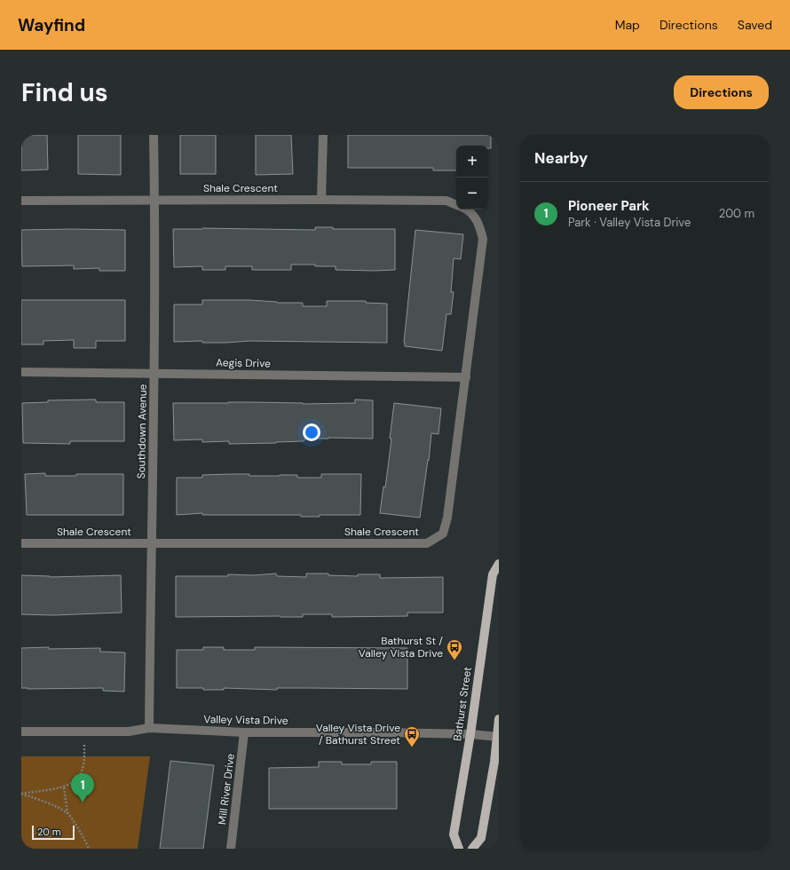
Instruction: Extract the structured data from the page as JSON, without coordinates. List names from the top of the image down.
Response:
{
  "streets": {
    "main road": ["Bathurst Street"],
    "street": [
      "Shale Crescent",
      "Aegis Drive",
      "Southdown Avenue",
      "Valley Vista Drive",
      "Mill River Drive"
    ]
  },
  "crossings": [
    ["Shale Crescent", "Aegis Drive"],
    ["Shale Crescent", "Southdown Avenue"],
    ["Aegis Drive", "Southdown Avenue"],
    ["Southdown Avenue", "Valley Vista Drive"],
    ["Bathurst Street", "Valley Vista Drive"],
    ["Valley Vista Drive", "Mill River Drive"]
  ],
  "places": {
    "bus stop": ["Bathurst St / Valley Vista Drive", "Valley Vista Drive / Bathurst Street"]
  },
  "scale_bar": "20 m",
  "page": {
    "header": "Wayfind",
    "nav": ["Map", "Directions", "Saved"],
    "buttons": "Directions",
    "title": "Find us",
    "heading": "Nearby",
    "map_buttons": ["+", "−"],
    "list": [
      {
        "mark": "1",
        "name": "Pioneer Park",
        "note": "Park · Valley Vista Drive",
        "value": "200 m"
      }
    ],
    "pins": "1",
    "scale": "20 m"
  }
}
